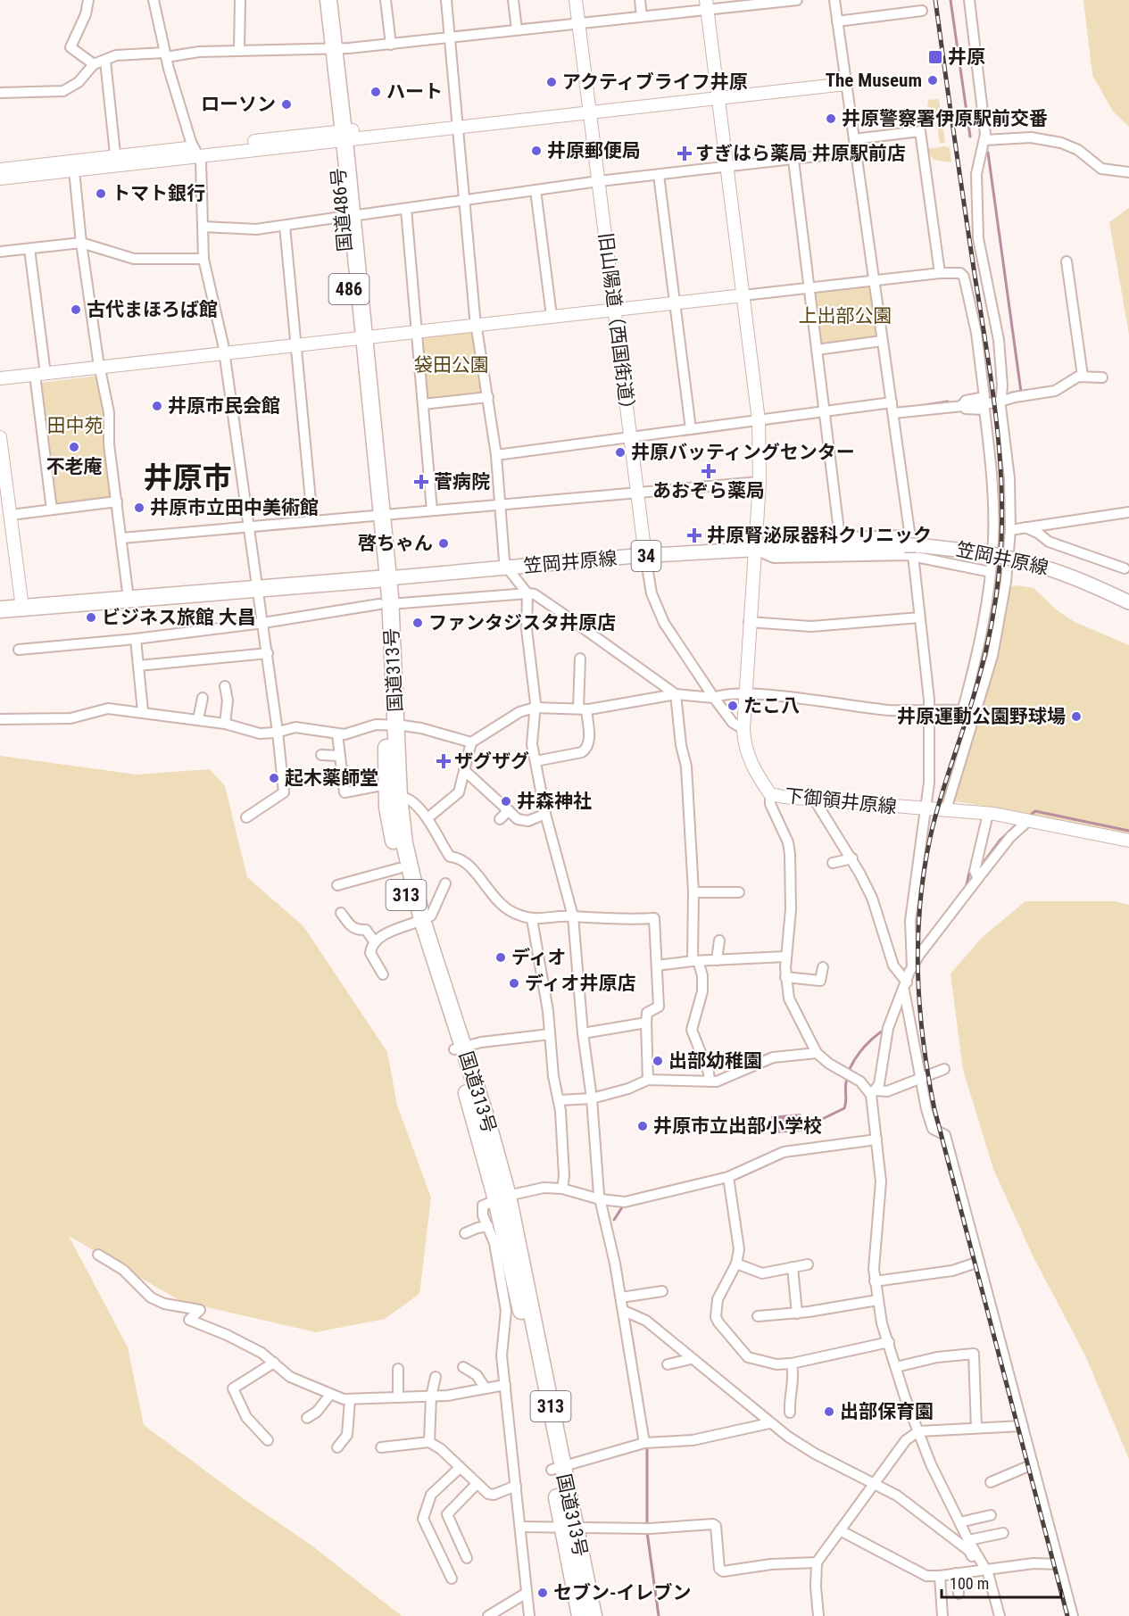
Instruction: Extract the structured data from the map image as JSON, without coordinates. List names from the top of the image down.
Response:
{
  "streets": {
    "highway": [
      "国道486号",
      "486",
      "国道313号",
      "313"
    ],
    "main road": ["34", "笠岡井原線"],
    "street": ["旧山陽道（西国街道）", "下御領井原線"]
  },
  "crossings": [
    ["国道486号", "笠岡井原線"],
    ["国道486号", "国道313号"],
    ["旧山陽道（西国街道）", "笠岡井原線"],
    ["旧山陽道（西国街道）", "下御領井原線"],
    ["笠岡井原線", "国道313号"],
    ["笠岡井原線", "下御領井原線"]
  ],
  "districts": ["井原市"],
  "parks": ["上出部公園", "袋田公園", "田中苑"],
  "places": {
    "transit": ["井原"],
    "other": [
      "The Museum",
      "アクティブライフ井原",
      "ハート",
      "ローソン",
      "井原警察署伊原駅前交番",
      "井原郵便局",
      "トマト銀行",
      "古代まほろば館",
      "井原市民会館",
      "不老庵",
      "井原バッティングセンター",
      "井原市立田中美術館",
      "啓ちゃん",
      "ビジネス旅館 大昌",
      "ファンタジスタ井原店",
      "たこ八",
      "井原運動公園野球場",
      "起木薬師堂",
      "井森神社",
      "ディオ",
      "ディオ井原店",
      "出部幼稚園",
      "井原市立出部小学校",
      "出部保育園",
      "セブン-イレブン"
    ],
    "health": [
      "すぎはら薬局 井原駅前店",
      "あおぞら薬局",
      "菅病院",
      "井原腎泌尿器科クリニック",
      "ザグザグ"
    ]
  },
  "scale_bar": "100 m"
}
